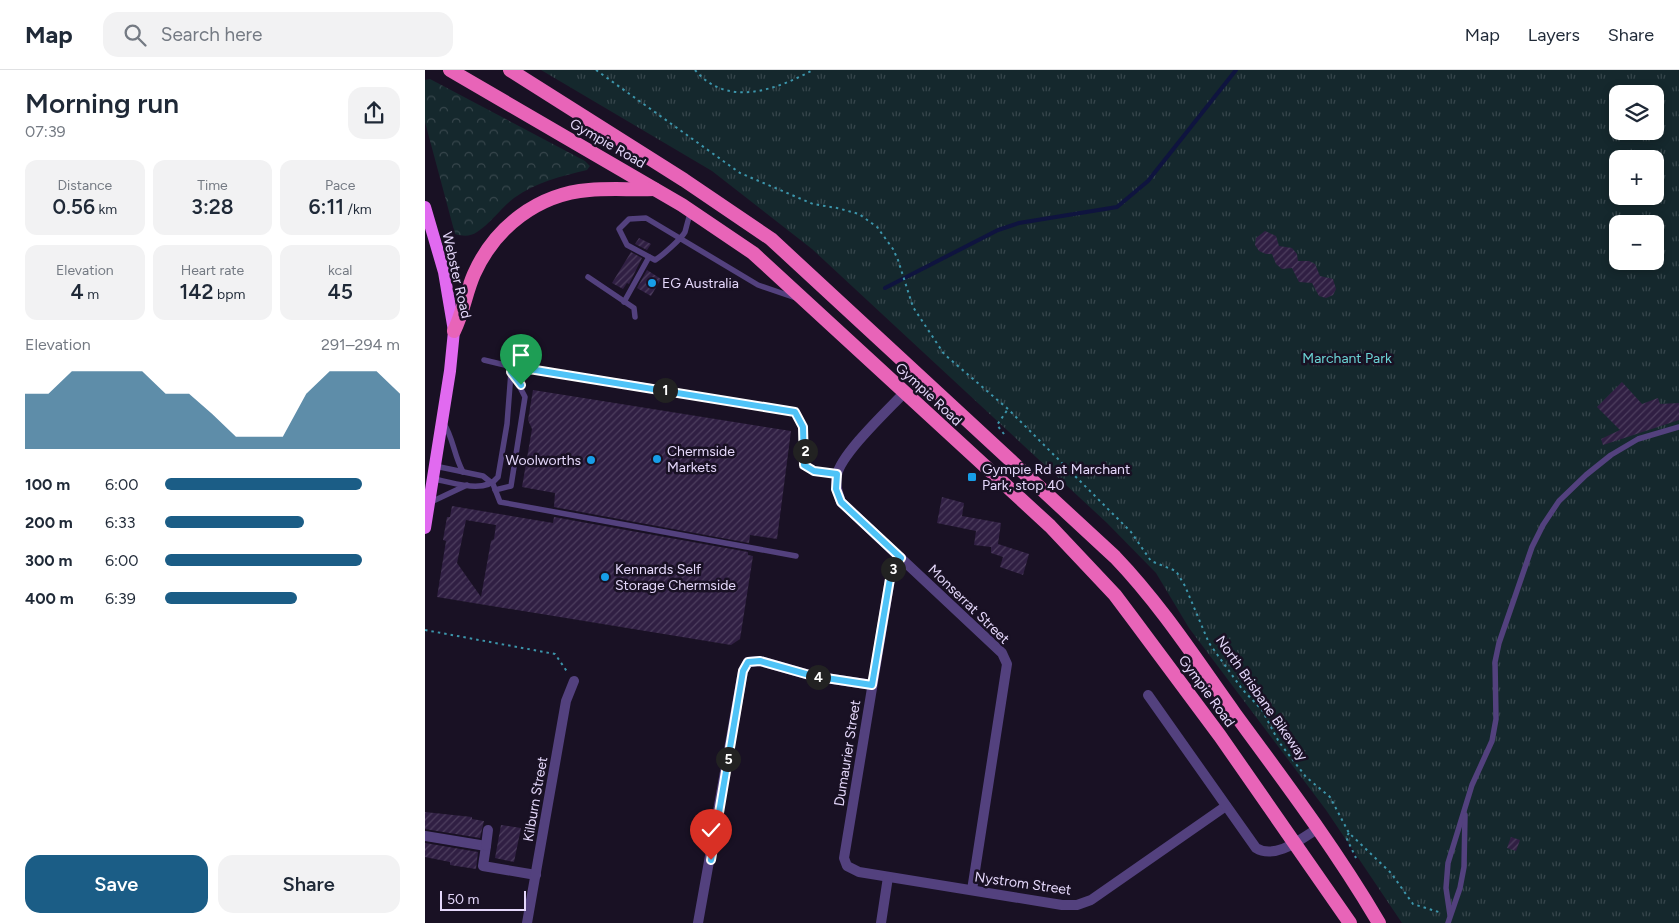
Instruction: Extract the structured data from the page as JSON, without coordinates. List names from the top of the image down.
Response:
{
  "streets": {
    "highway": ["Gympie Road"],
    "main road": ["Webster Road"],
    "street": [
      "Monserrat Street",
      "Dumaurier Street",
      "Kilburn Street",
      "Nystrom Street"
    ],
    "path": ["North Brisbane Bikeway"]
  },
  "crossings": [
    ["Monserrat Street", "Dumaurier Street"],
    ["Monserrat Street", "Nystrom Street"],
    ["Dumaurier Street", "Nystrom Street"]
  ],
  "parks": ["Marchant Park"],
  "places": {
    "other": [
      "EG Australia",
      "Chermside Markets",
      "Woolworths",
      "Kennards Self Storage Chermside"
    ],
    "transit": ["Gympie Rd at Marchant Park, stop 40"]
  },
  "scale_bar": "50 m",
  "page": {
    "header": "Map",
    "search": "Search here",
    "nav": ["Map", "Layers", "Share"],
    "heading": ["Morning run", "07:39"],
    "map_buttons": ["+", "−"],
    "stats": [
      ["Distance", "0.56 km"],
      ["Time", "3:28"],
      ["Pace", "6:11 /km"],
      ["Elevation", "4 m"],
      ["Heart rate", "142 bpm"],
      ["kcal", "45"]
    ],
    "chart": ["Elevation", "291–294 m"],
    "pins": [
      "1",
      "2",
      "3",
      "4",
      "5"
    ],
    "list": [
      {
        "name": "100 m",
        "note": "6:00"
      },
      {
        "name": "200 m",
        "note": "6:33"
      },
      {
        "name": "300 m",
        "note": "6:00"
      },
      {
        "name": "400 m",
        "note": "6:39"
      }
    ],
    "buttons": ["Save", "Share"],
    "scale": "50 m"
  }
}
